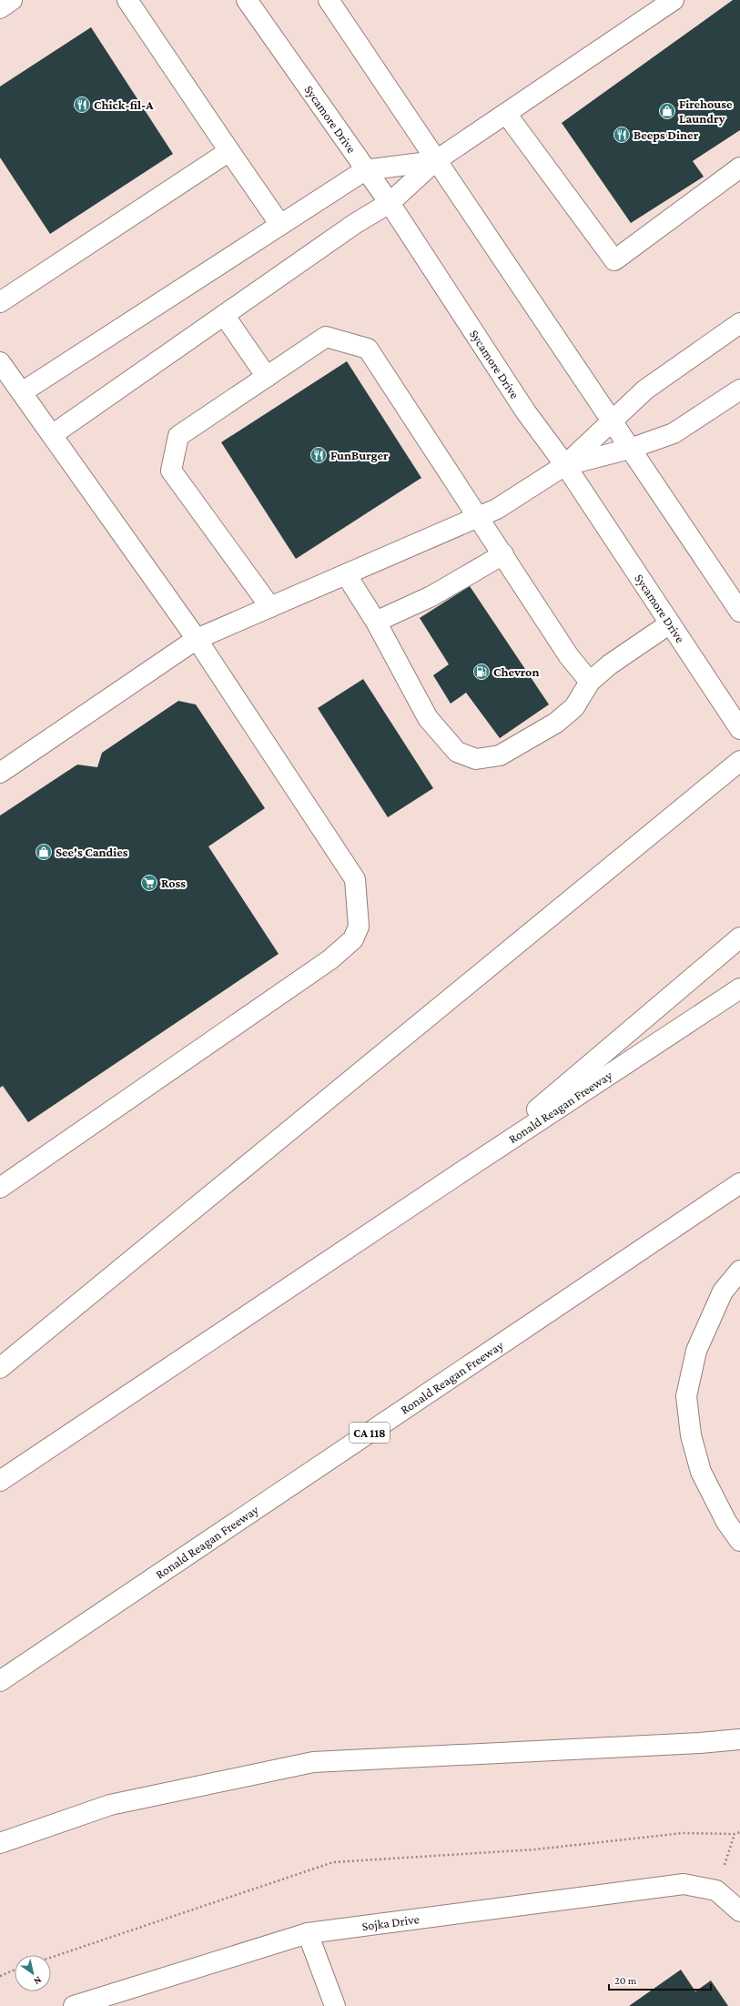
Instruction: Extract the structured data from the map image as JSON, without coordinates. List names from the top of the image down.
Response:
{
  "streets": {
    "main road": [
      "Sycamore Drive",
      "Ronald Reagan Freeway",
      "CA 118",
      "Sojka Drive"
    ]
  },
  "places": {
    "restaurant": ["Chick-fil-A", "Beeps Diner", "FunBurger"],
    "shop": ["Firehouse Laundry", "See's Candies"],
    "fuel station": ["Chevron"],
    "supermarket": ["Ross"]
  },
  "scale_bar": "20 m",
  "north": "bottom right"
}
